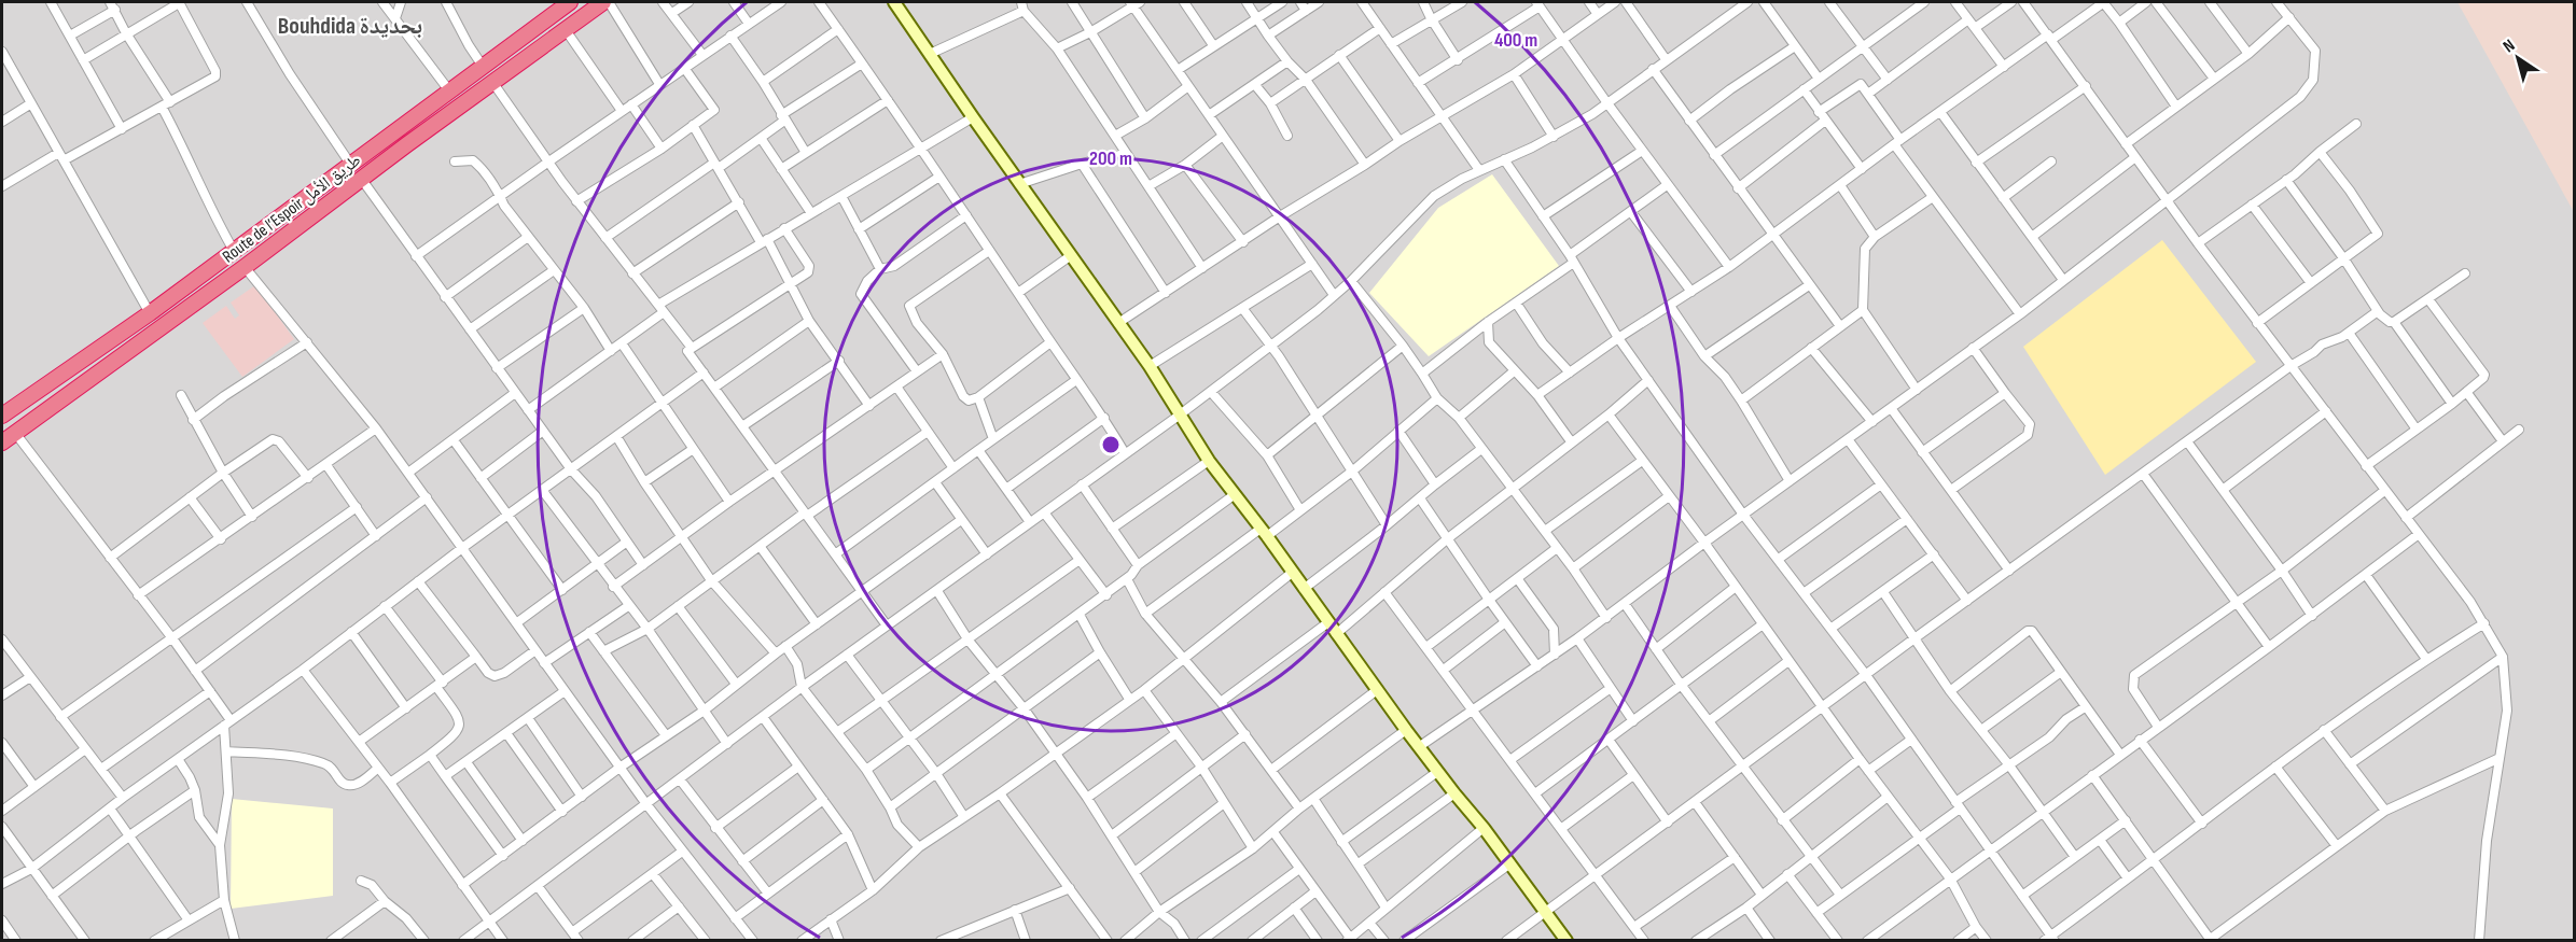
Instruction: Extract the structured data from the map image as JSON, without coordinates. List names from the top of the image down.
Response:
{
  "streets": {
    "highway": ["Route de l’Espoir طريق الأمل"]
  },
  "districts": ["Bouhdida بحديدة"],
  "north": "top left",
  "rings": ["400 m", "200 m"]
}
